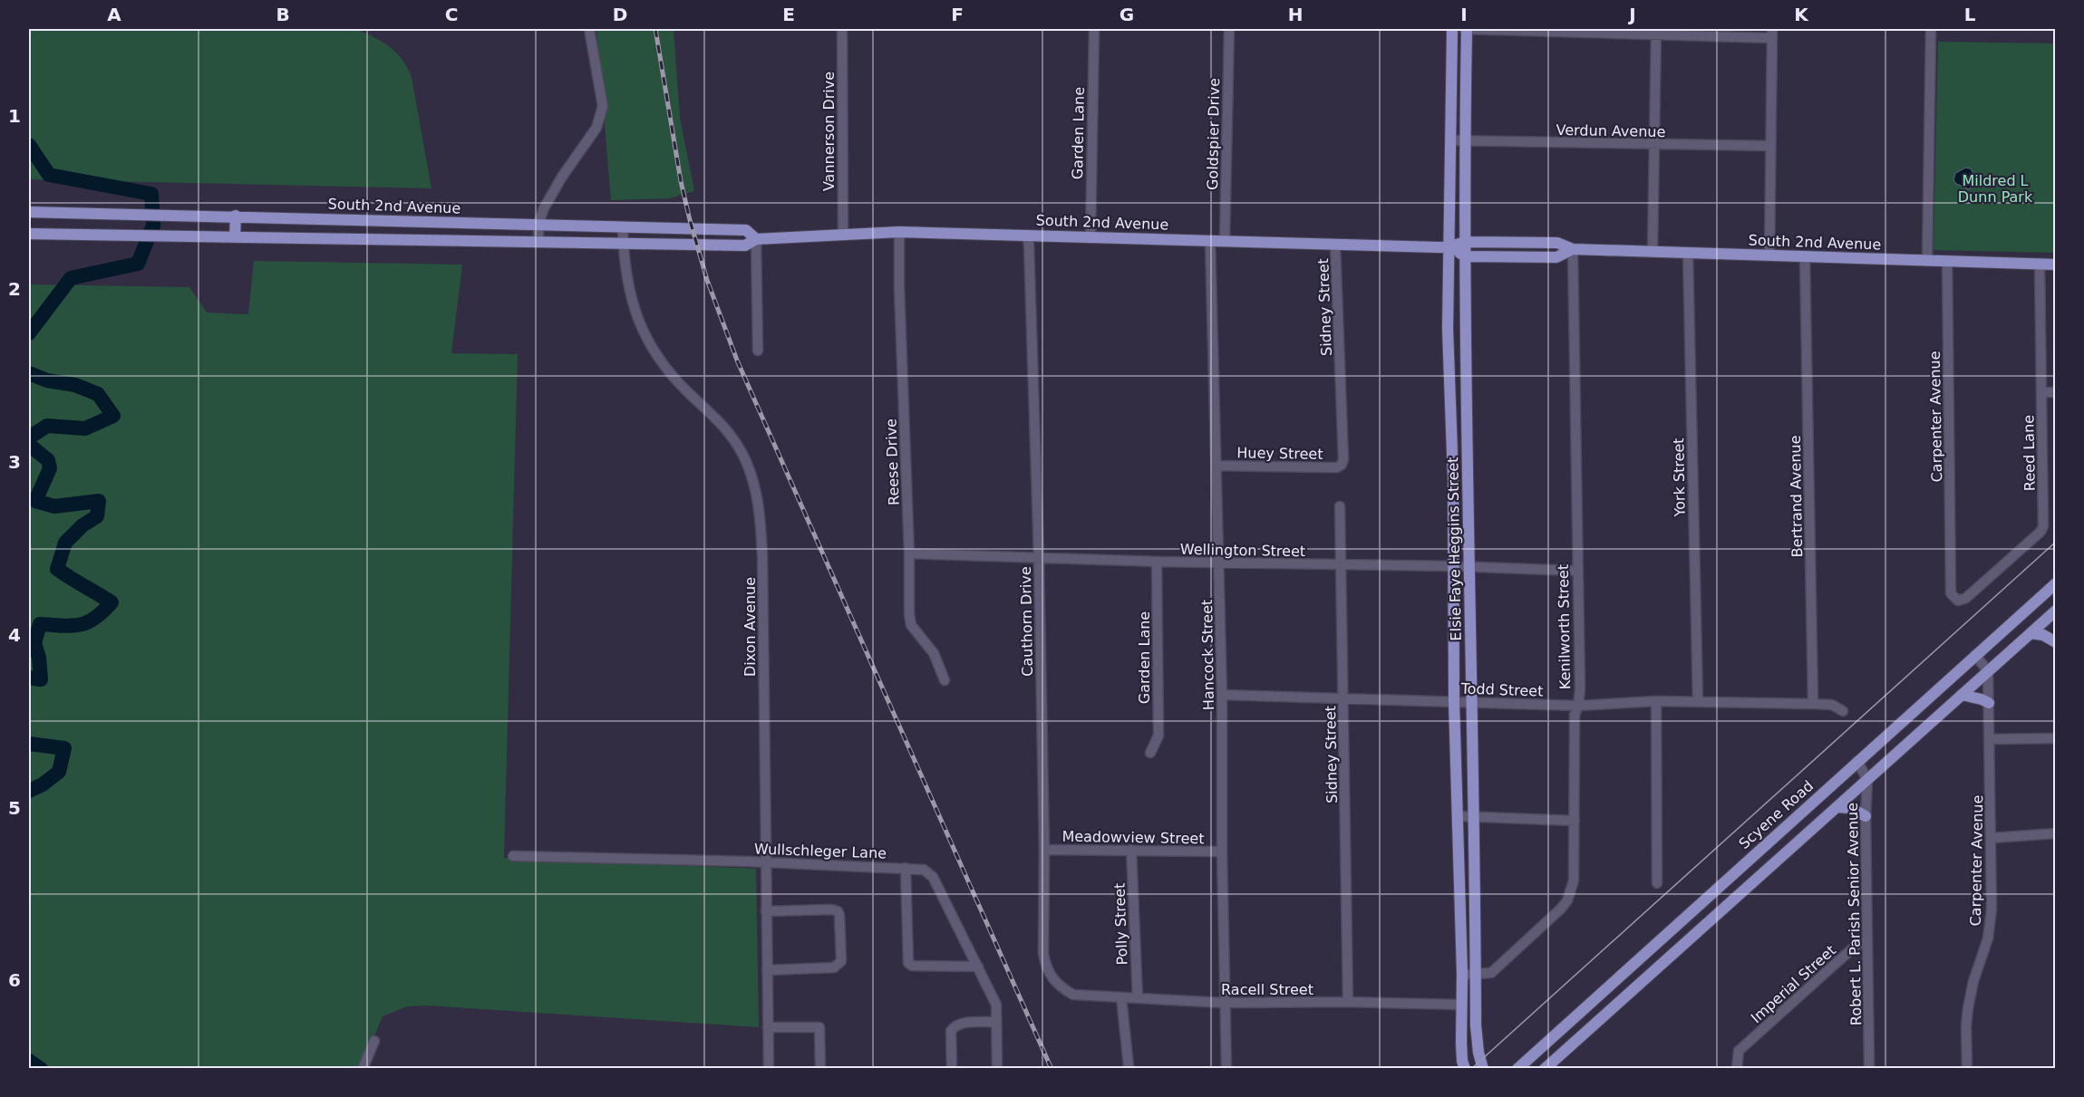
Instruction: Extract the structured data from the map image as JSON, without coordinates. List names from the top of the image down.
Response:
{
  "streets": {
    "main road": ["South 2nd Avenue", "Elsie Faye Heggins Street", "Scyene Road"],
    "street": [
      "Verdun Avenue",
      "Vannerson Drive",
      "Garden Lane",
      "Goldspier Drive",
      "Sidney Street",
      "Carpenter Avenue",
      "Huey Street",
      "Reed Lane",
      "Reese Drive",
      "York Street",
      "Bertrand Avenue",
      "Wellington Street",
      "Cauthorn Drive",
      "Dixon Avenue",
      "Kenilworth Street",
      "Hancock Street",
      "Todd Street",
      "Meadowview Street",
      "Wullschleger Lane",
      "Robert L. Parish Senior Avenue",
      "Polly Street",
      "Imperial Street",
      "Racell Street"
    ]
  },
  "crossings": [
    ["Verdun Avenue", "Elsie Faye Heggins Street"],
    ["Vannerson Drive", "South 2nd Avenue"],
    ["Garden Lane", "South 2nd Avenue"],
    ["Garden Lane", "Wellington Street"],
    ["Goldspier Drive", "South 2nd Avenue"],
    ["South 2nd Avenue", "Sidney Street"],
    ["South 2nd Avenue", "Carpenter Avenue"],
    ["South 2nd Avenue", "Reed Lane"],
    ["South 2nd Avenue", "Reese Drive"],
    ["South 2nd Avenue", "York Street"],
    ["South 2nd Avenue", "Bertrand Avenue"],
    ["South 2nd Avenue", "Elsie Faye Heggins Street"],
    ["South 2nd Avenue", "Cauthorn Drive"],
    ["South 2nd Avenue", "Dixon Avenue"],
    ["South 2nd Avenue", "Kenilworth Street"],
    ["South 2nd Avenue", "Hancock Street"],
    ["Sidney Street", "Huey Street"],
    ["Sidney Street", "Wellington Street"],
    ["Sidney Street", "Todd Street"],
    ["Sidney Street", "Racell Street"],
    ["Carpenter Avenue", "Reed Lane"],
    ["Huey Street", "Hancock Street"],
    ["Reese Drive", "Wellington Street"],
    ["York Street", "Todd Street"],
    ["Bertrand Avenue", "Todd Street"],
    ["Elsie Faye Heggins Street", "Wellington Street"],
    ["Elsie Faye Heggins Street", "Kenilworth Street"],
    ["Elsie Faye Heggins Street", "Todd Street"],
    ["Elsie Faye Heggins Street", "Racell Street"],
    ["Wellington Street", "Cauthorn Drive"],
    ["Wellington Street", "Kenilworth Street"],
    ["Wellington Street", "Hancock Street"],
    ["Cauthorn Drive", "Meadowview Street"],
    ["Cauthorn Drive", "Racell Street"],
    ["Dixon Avenue", "Wullschleger Lane"],
    ["Kenilworth Street", "Todd Street"],
    ["Hancock Street", "Todd Street"],
    ["Hancock Street", "Meadowview Street"],
    ["Hancock Street", "Racell Street"],
    ["Meadowview Street", "Polly Street"],
    ["Robert L. Parish Senior Avenue", "Imperial Street"],
    ["Polly Street", "Racell Street"]
  ],
  "parks": ["Mildred L Dunn Park"],
  "grid": {
    "columns": [
      "A",
      "B",
      "C",
      "D",
      "E",
      "F",
      "G",
      "H",
      "I",
      "J",
      "K",
      "L"
    ],
    "rows": [
      "1",
      "2",
      "3",
      "4",
      "5",
      "6"
    ]
  }
}
